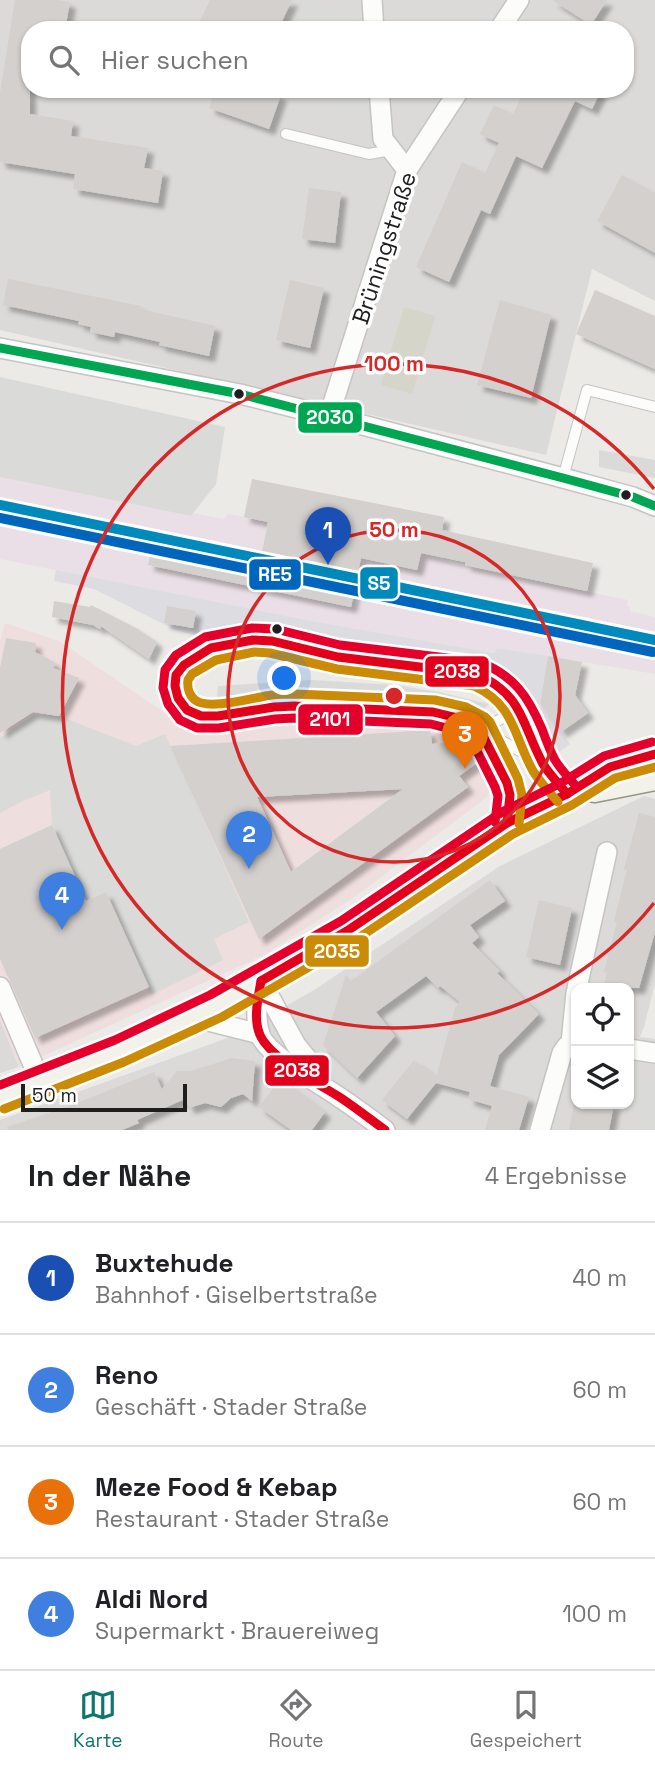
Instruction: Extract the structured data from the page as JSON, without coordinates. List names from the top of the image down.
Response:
{
  "streets": {
    "street": ["Brüningstraße"]
  },
  "lines": [
    "transit line 2030",
    "transit line S5",
    "transit line RE5",
    "transit line 2101",
    "transit line 2038",
    "transit line 2035"
  ],
  "scale_bar": "50 m",
  "page": {
    "search": "Hier suchen",
    "pins": [
      "1",
      "3",
      "2",
      "4"
    ],
    "scale": "50 m",
    "heading": ["In der Nähe", "4 Ergebnisse"],
    "list": [
      {
        "mark": "1",
        "name": "Buxtehude",
        "note": "Bahnhof · Giselbertstraße",
        "value": "40 m"
      },
      {
        "mark": "2",
        "name": "Reno",
        "note": "Geschäft · Stader Straße",
        "value": "60 m"
      },
      {
        "mark": "3",
        "name": "Meze Food & Kebap",
        "note": "Restaurant · Stader Straße",
        "value": "60 m"
      },
      {
        "mark": "4",
        "name": "Aldi Nord",
        "note": "Supermarkt · Brauereiweg",
        "value": "100 m"
      }
    ],
    "nav": ["Karte", "Route", "Gespeichert"]
  },
  "rings": ["100 m", "50 m"]
}
